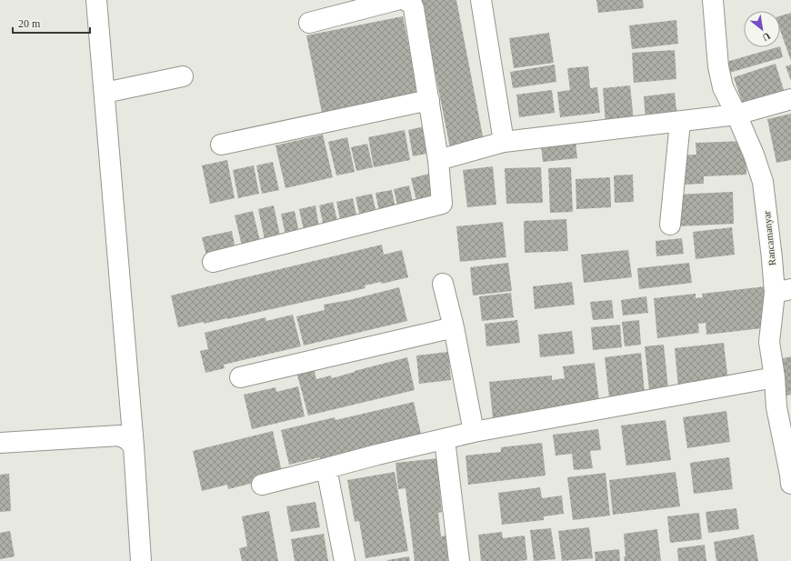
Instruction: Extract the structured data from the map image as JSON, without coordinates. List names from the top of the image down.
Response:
{
  "streets": {
    "street": ["Rancamanyar"]
  },
  "scale_bar": "20 m",
  "north": "bottom right"
}
